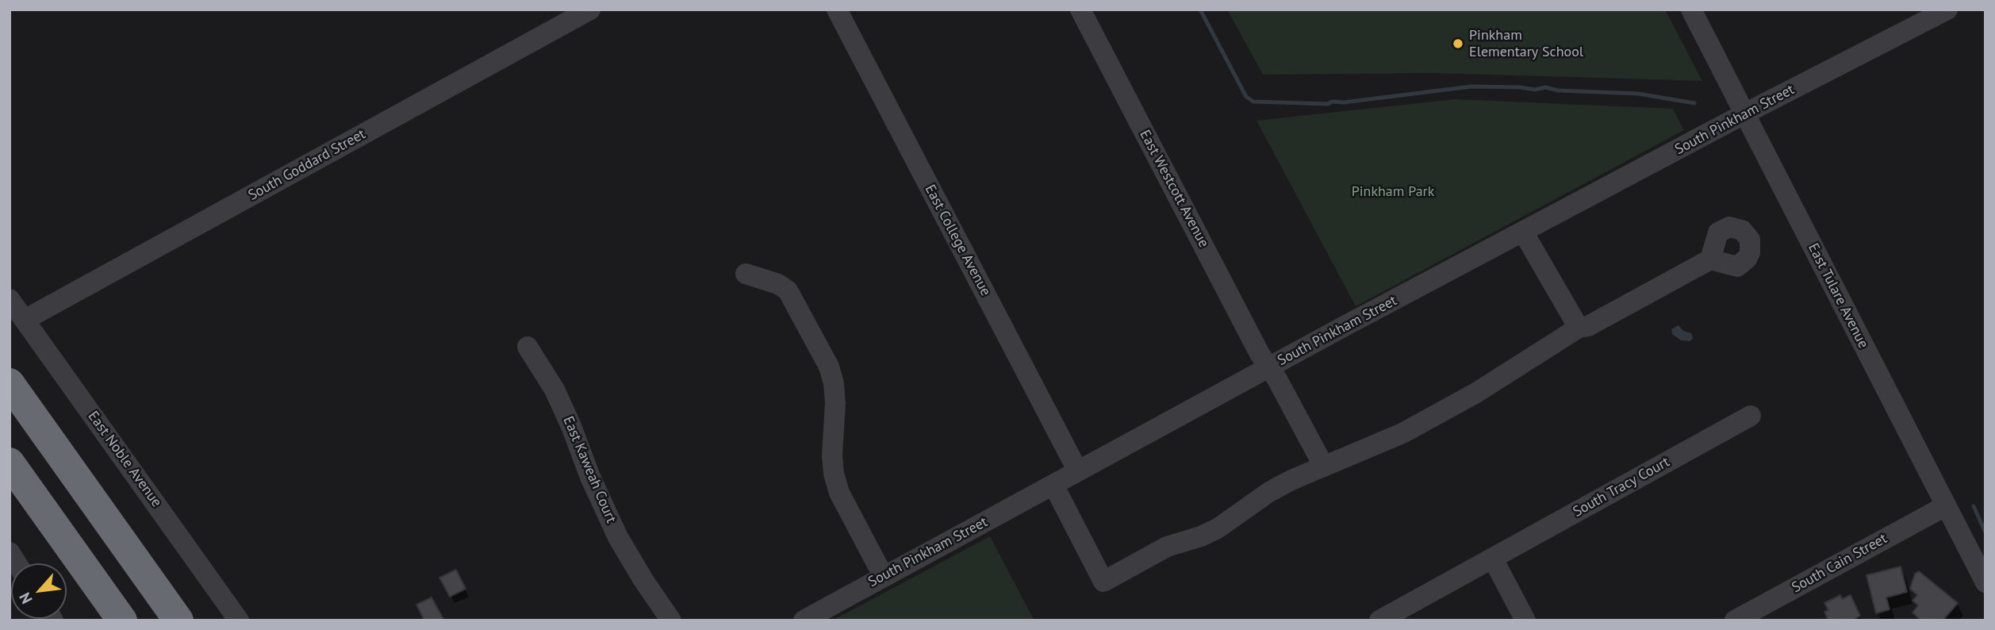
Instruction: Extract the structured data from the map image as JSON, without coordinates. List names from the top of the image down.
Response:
{
  "streets": {
    "street": [
      "South Pinkham Street",
      "South Goddard Street",
      "East Westcott Avenue",
      "East College Avenue",
      "East Tulare Avenue",
      "East Noble Avenue",
      "East Kaweah Court",
      "South Tracy Court",
      "South Cain Street"
    ]
  },
  "crossings": [
    ["South Pinkham Street", "East Westcott Avenue"],
    ["South Pinkham Street", "East College Avenue"],
    ["South Pinkham Street", "East Tulare Avenue"],
    ["South Goddard Street", "East Noble Avenue"],
    ["East Tulare Avenue", "South Cain Street"]
  ],
  "parks": ["Pinkham Park"],
  "places": ["Pinkham Elementary School"],
  "north": "bottom left"
}
